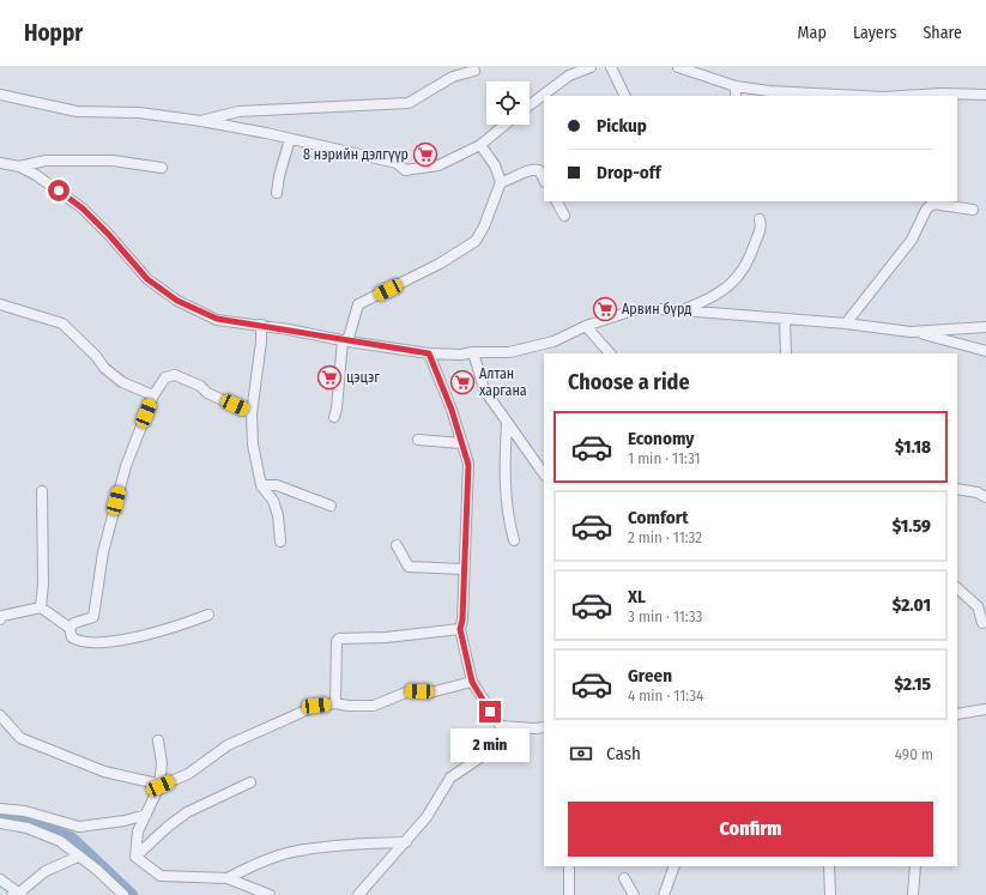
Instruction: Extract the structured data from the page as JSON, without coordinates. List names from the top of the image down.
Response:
{
  "places": {
    "supermarket": [
      "8 нэрийн дэлгүүр",
      "Арвин бүрд",
      "цэцэг",
      "Алтан харгана"
    ]
  },
  "page": {
    "header": "Hoppr",
    "nav": ["Map", "Layers", "Share"],
    "banner": ["Pickup", "Drop-off"],
    "heading": "Choose a ride",
    "list": [
      {
        "name": "Economy",
        "note": "1 min · 11:31",
        "value": "$1.18"
      },
      {
        "name": "Comfort",
        "note": "2 min · 11:32",
        "value": "$1.59"
      },
      {
        "name": "XL",
        "note": "3 min · 11:33",
        "value": "$2.01"
      },
      {
        "name": "Green",
        "note": "4 min · 11:34",
        "value": "$2.15"
      }
    ],
    "pay": ["Cash", "490 m"],
    "bubble": "2 min",
    "buttons": "Confirm"
  }
}
